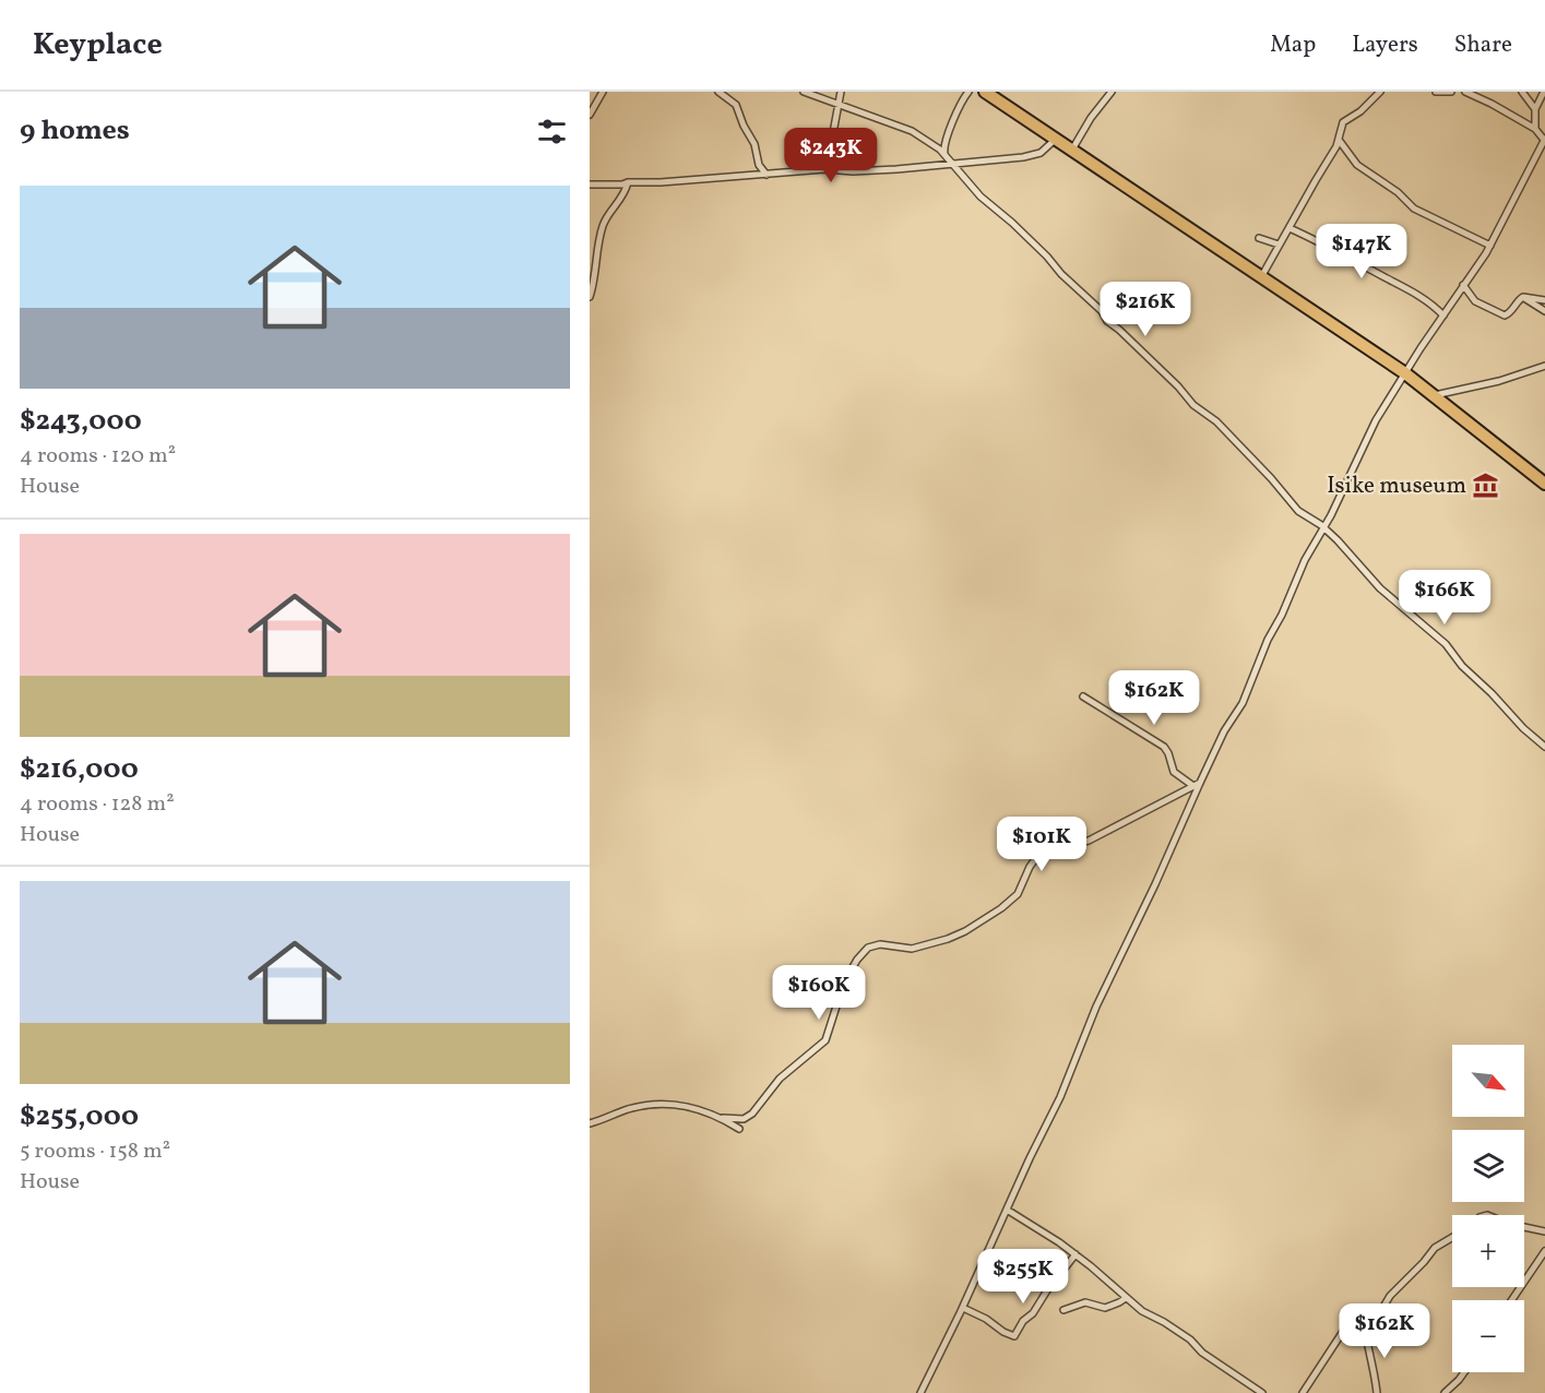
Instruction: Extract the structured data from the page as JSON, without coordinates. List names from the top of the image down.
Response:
{
  "places": {
    "museum": ["Isike museum"]
  },
  "north": "bottom right",
  "page": {
    "header": "Keyplace",
    "nav": ["Map", "Layers", "Share"],
    "heading": "9 homes",
    "price": [
      "$243K",
      "$147K",
      "$216K",
      "$166K",
      "$162K",
      "$101K",
      "$160K",
      "$255K",
      "$162K"
    ],
    "list": [
      {
        "name": "$243,000",
        "note": "4 rooms · 120 m² · House"
      },
      {
        "name": "$216,000",
        "note": "4 rooms · 128 m² · House"
      },
      {
        "name": "$255,000",
        "note": "5 rooms · 158 m² · House"
      }
    ],
    "map_buttons": ["+", "−"]
  }
}
